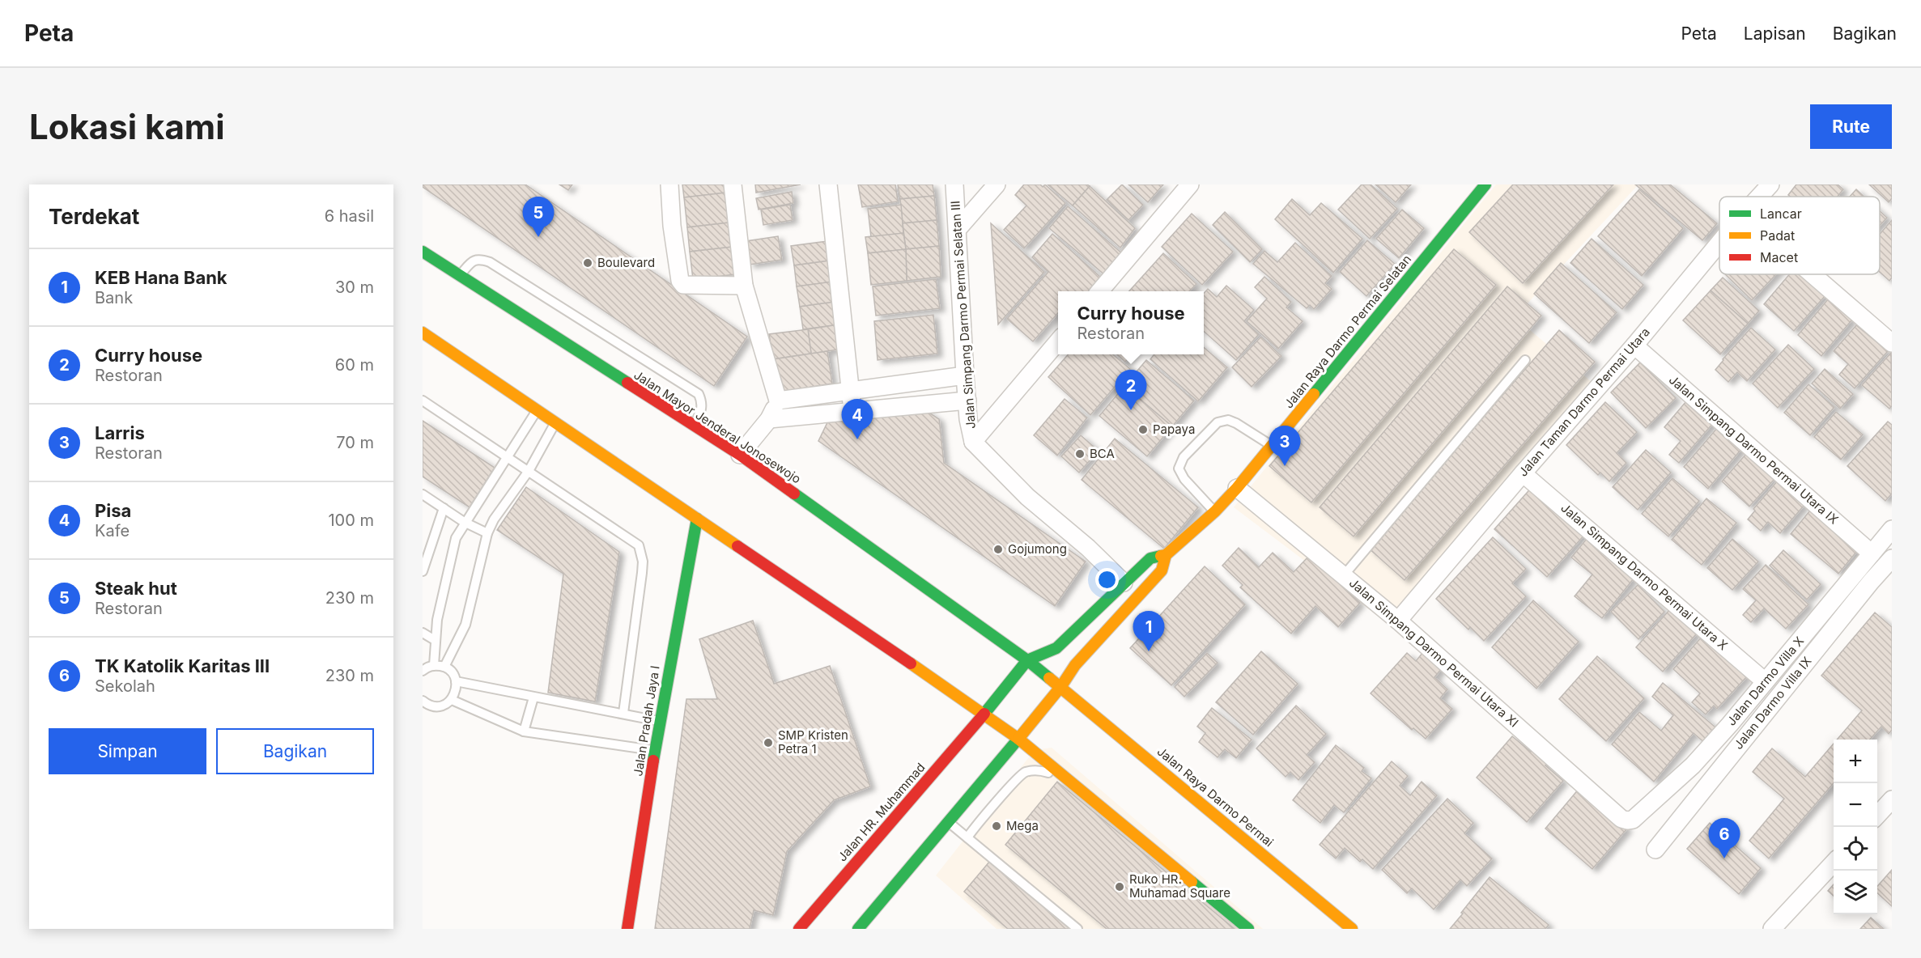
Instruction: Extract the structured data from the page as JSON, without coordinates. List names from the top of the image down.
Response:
{
  "streets": {
    "main road": [
      "Jalan Raya Darmo Permai Selatan",
      "Jalan Mayor Jenderal Jonosewojo",
      "Jalan Pradah Jaya I",
      "Jalan Raya Darmo Permai",
      "Jalan HR. Muhammad"
    ],
    "street": [
      "Jalan Simpang Darmo Permai Selatan III",
      "Jalan Taman Darmo Permai Utara",
      "Jalan Simpang Darmo Permai Utara IX",
      "Jalan Simpang Darmo Permai Utara X",
      "Jalan Simpang Darmo Permai Utara XI",
      "Jalan Darmo Villa X",
      "Jalan Darmo Villa IX"
    ]
  },
  "crossings": [
    ["Jalan Simpang Darmo Permai Selatan III", "Jalan Raya Darmo Permai Selatan"],
    ["Jalan Raya Darmo Permai Selatan", "Jalan Mayor Jenderal Jonosewojo"],
    ["Jalan Raya Darmo Permai Selatan", "Jalan Simpang Darmo Permai Utara XI"],
    ["Jalan Raya Darmo Permai Selatan", "Jalan Raya Darmo Permai"],
    ["Jalan Raya Darmo Permai Selatan", "Jalan HR. Muhammad"],
    ["Jalan Taman Darmo Permai Utara", "Jalan Simpang Darmo Permai Utara IX"],
    ["Jalan Taman Darmo Permai Utara", "Jalan Simpang Darmo Permai Utara X"],
    ["Jalan Taman Darmo Permai Utara", "Jalan Simpang Darmo Permai Utara XI"],
    ["Jalan Mayor Jenderal Jonosewojo", "Jalan Raya Darmo Permai"],
    ["Jalan Mayor Jenderal Jonosewojo", "Jalan HR. Muhammad"],
    ["Jalan Simpang Darmo Permai Utara IX", "Jalan Darmo Villa X"],
    ["Jalan Simpang Darmo Permai Utara X", "Jalan Darmo Villa X"],
    ["Jalan Simpang Darmo Permai Utara XI", "Jalan Darmo Villa X"]
  ],
  "places": [
    "Boulevard",
    "Papaya",
    "BCA",
    "Gojumong",
    "SMP Kristen Petra 1",
    "Mega",
    "Ruko HR. Muhamad Square"
  ],
  "legend": ["Lancar", "Padat", "Macet"],
  "page": {
    "header": "Peta",
    "nav": ["Peta", "Lapisan", "Bagikan"],
    "buttons": [
      "Rute",
      ["Simpan", "Bagikan"]
    ],
    "title": "Lokasi kami",
    "heading": ["Terdekat", "6 hasil"],
    "pins": [
      "5",
      "2",
      "4",
      "3",
      "1",
      "6"
    ],
    "list": [
      {
        "mark": "1",
        "name": "KEB Hana Bank",
        "note": "Bank",
        "value": "30 m"
      },
      {
        "mark": "2",
        "name": "Curry house",
        "note": "Restoran",
        "value": "60 m"
      },
      {
        "mark": "3",
        "name": "Larris",
        "note": "Restoran",
        "value": "70 m"
      },
      {
        "mark": "4",
        "name": "Pisa",
        "note": "Kafe",
        "value": "100 m"
      },
      {
        "mark": "5",
        "name": "Steak hut",
        "note": "Restoran",
        "value": "230 m"
      },
      {
        "mark": "6",
        "name": "TK Katolik Karitas III",
        "note": "Sekolah",
        "value": "230 m"
      }
    ],
    "popup": ["Curry house", "Restoran"],
    "map_buttons": ["+", "−"]
  }
}
